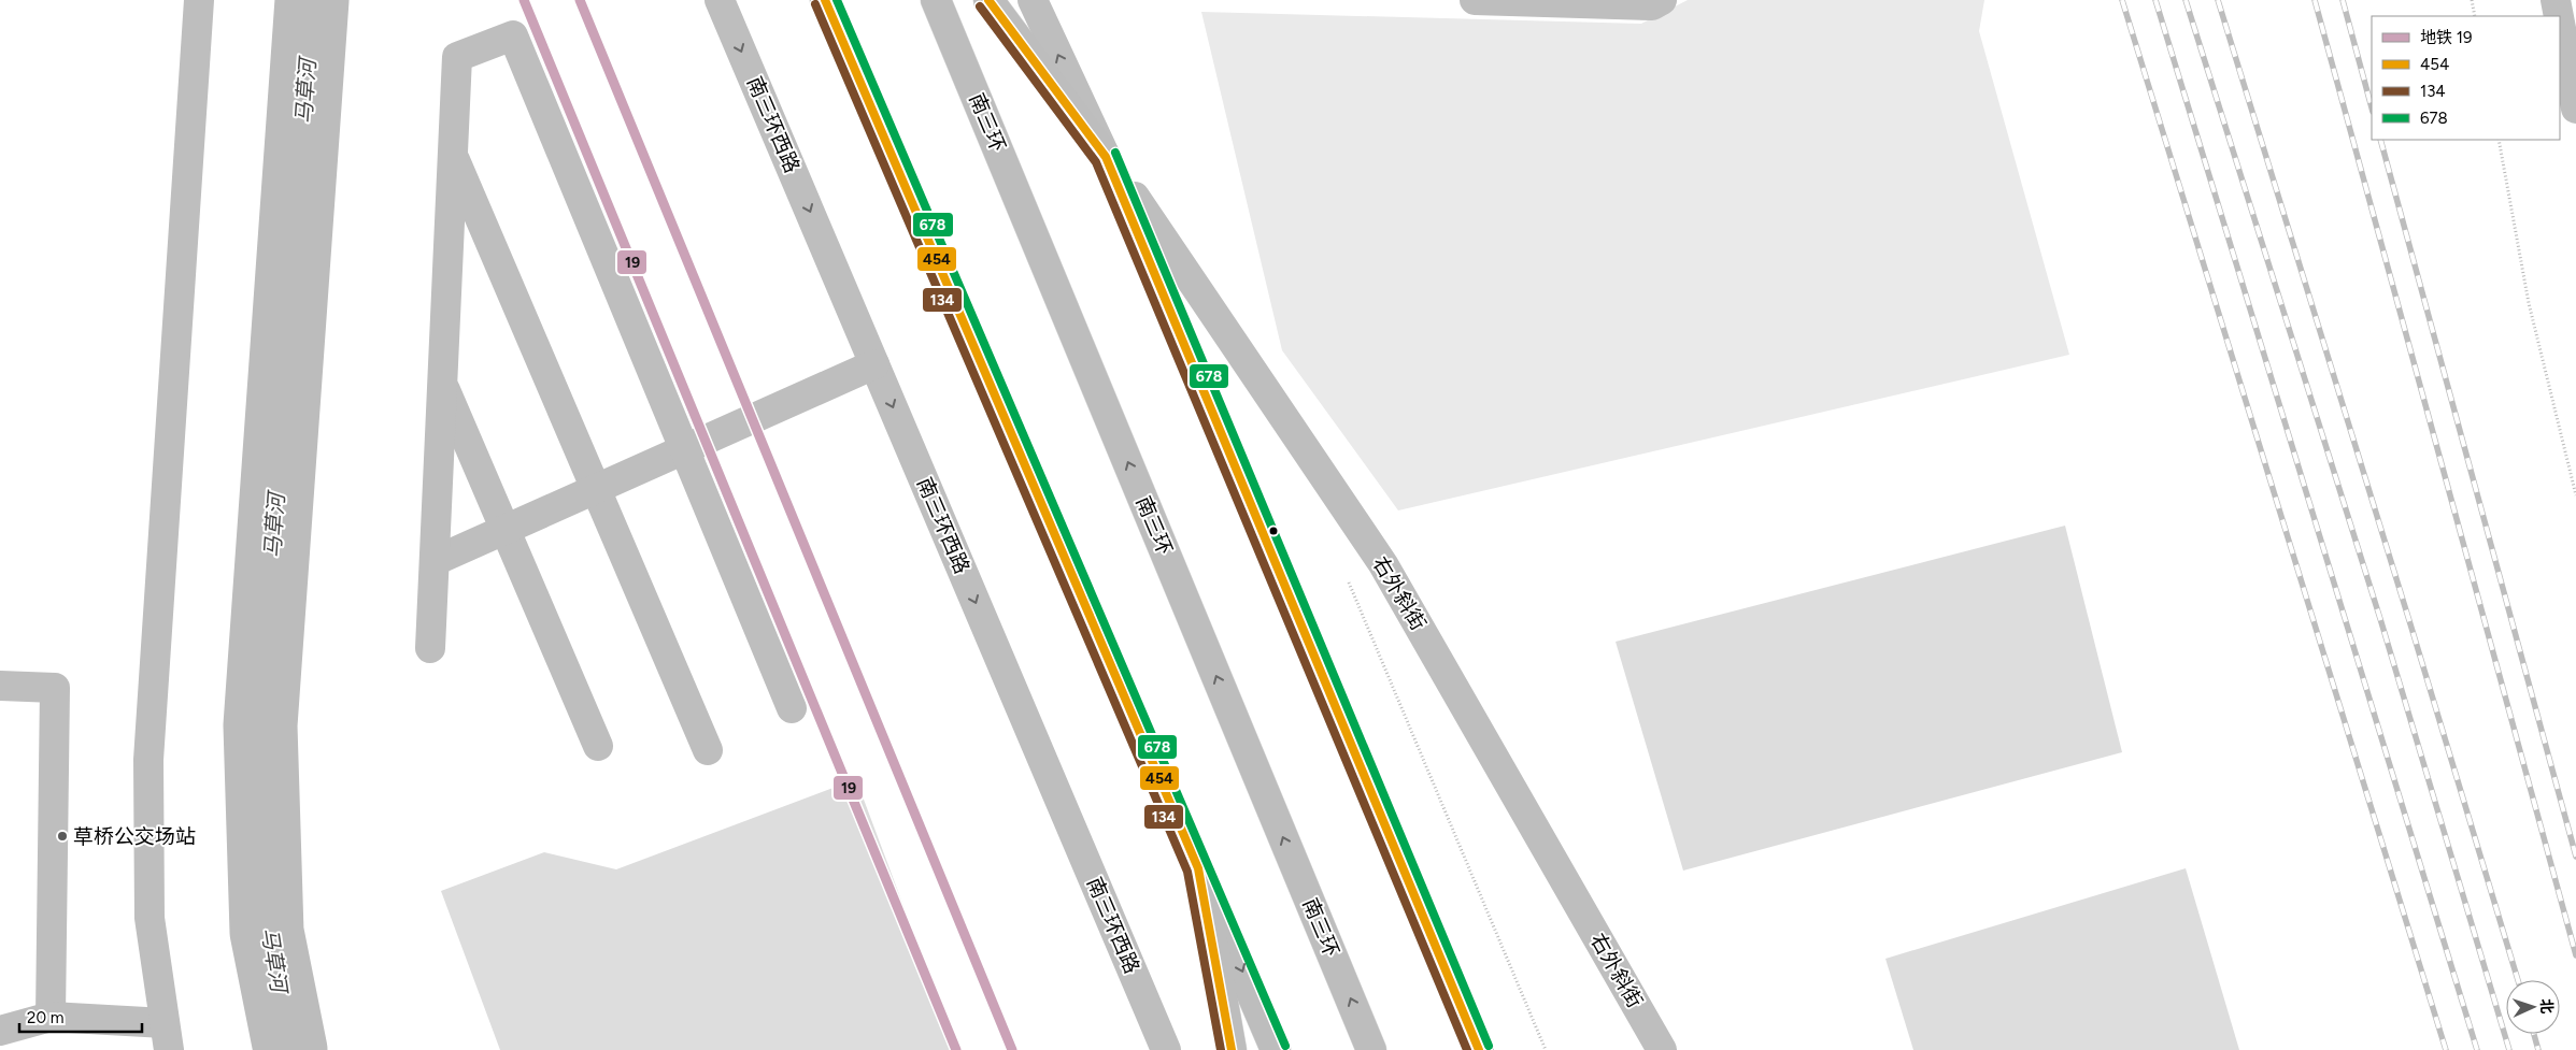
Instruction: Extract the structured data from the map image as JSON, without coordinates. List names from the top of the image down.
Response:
{
  "streets": {
    "highway": ["南三环"],
    "street": ["南三环西路", "右外斜街"]
  },
  "one_way": ["南三环西路"],
  "water": ["马草河"],
  "places": ["草桥公交场站"],
  "lines": [
    "metro line 19",
    "transit line 454",
    "transit line 678",
    "transit line 134"
  ],
  "legend": [
    "地铁 19",
    "454",
    "134",
    "678"
  ],
  "scale_bar": "20 m",
  "north": "right"
}
